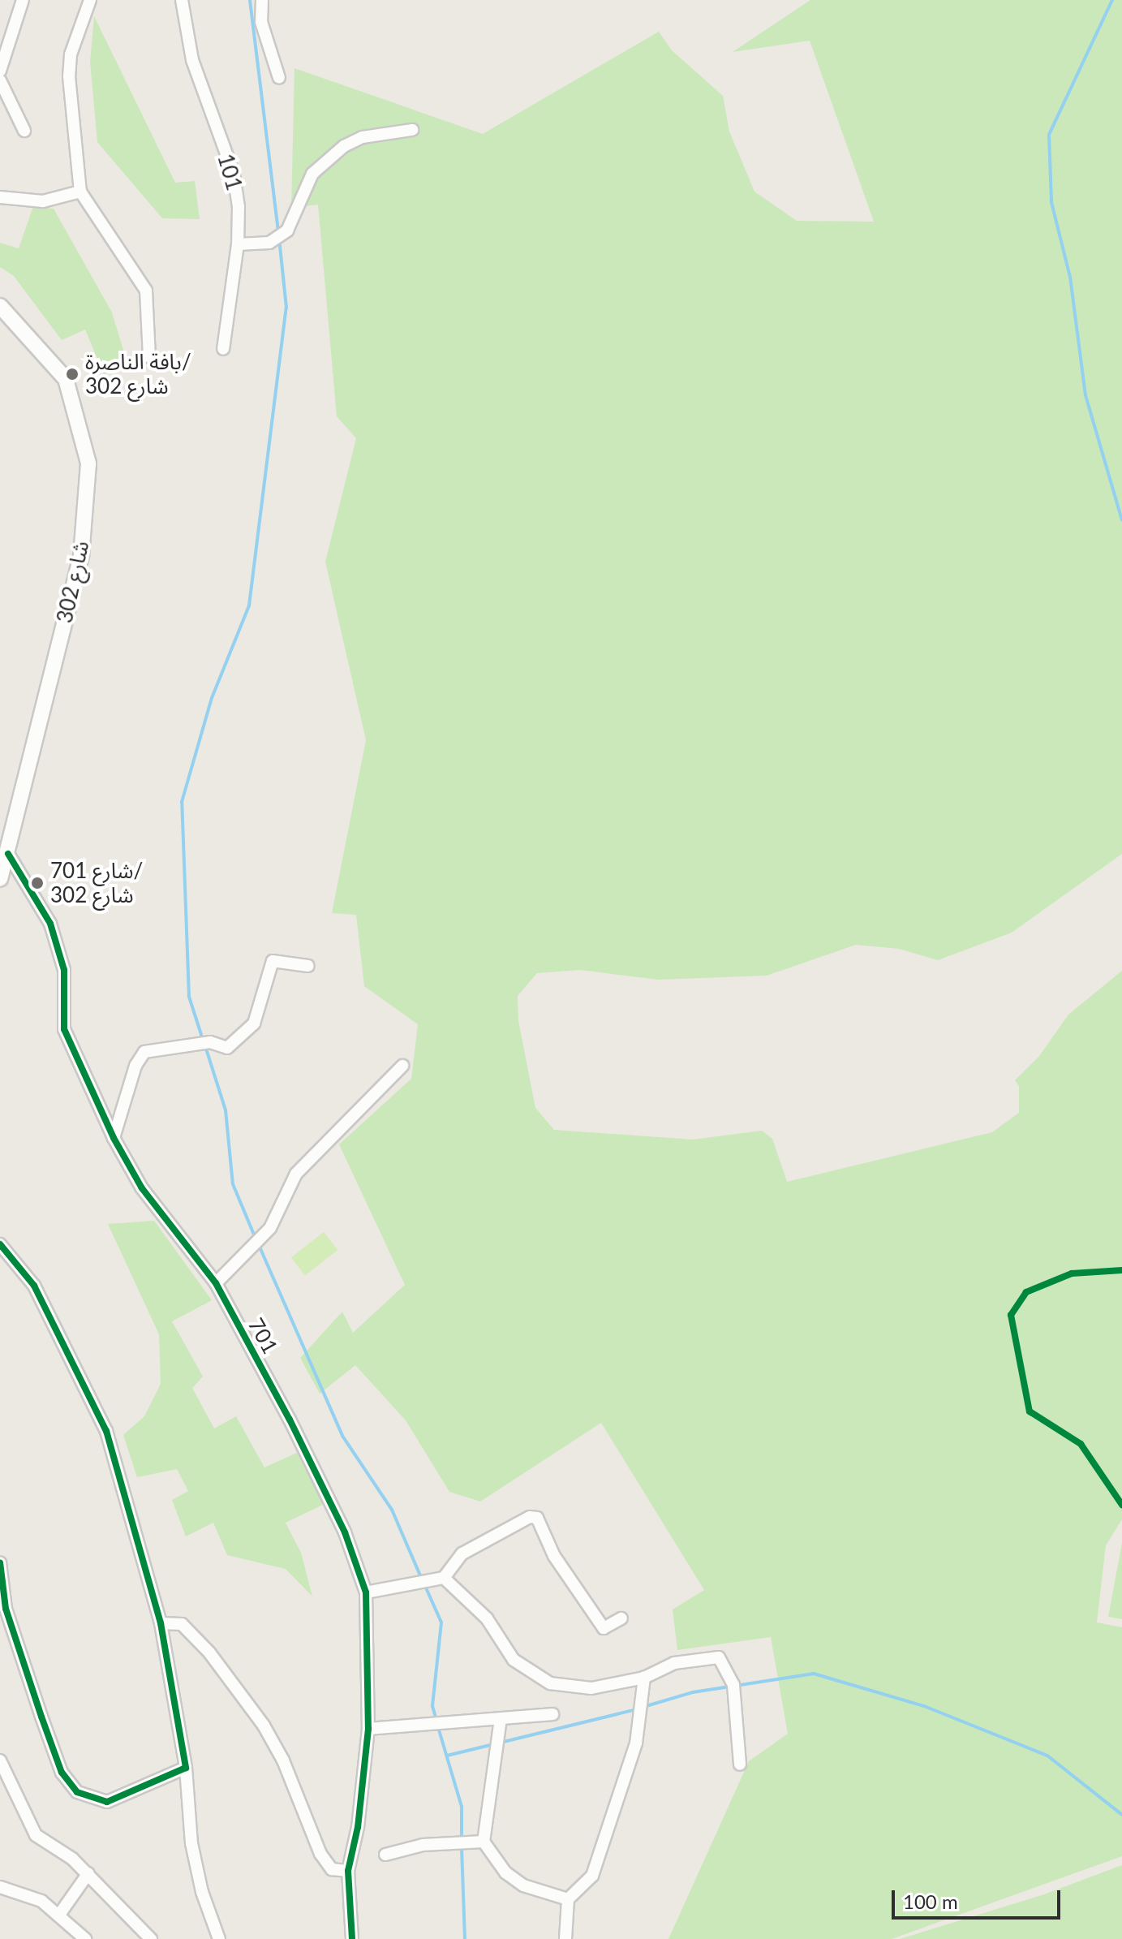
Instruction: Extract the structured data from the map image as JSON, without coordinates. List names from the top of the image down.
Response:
{
  "streets": {
    "street": ["101", "شارع 302", "701"]
  },
  "crossings": [
    ["شارع 302", "701"]
  ],
  "places": ["يافة الناصرة/ شارع 302", "شارع 701/ شارع 302"],
  "scale_bar": "100 m"
}
